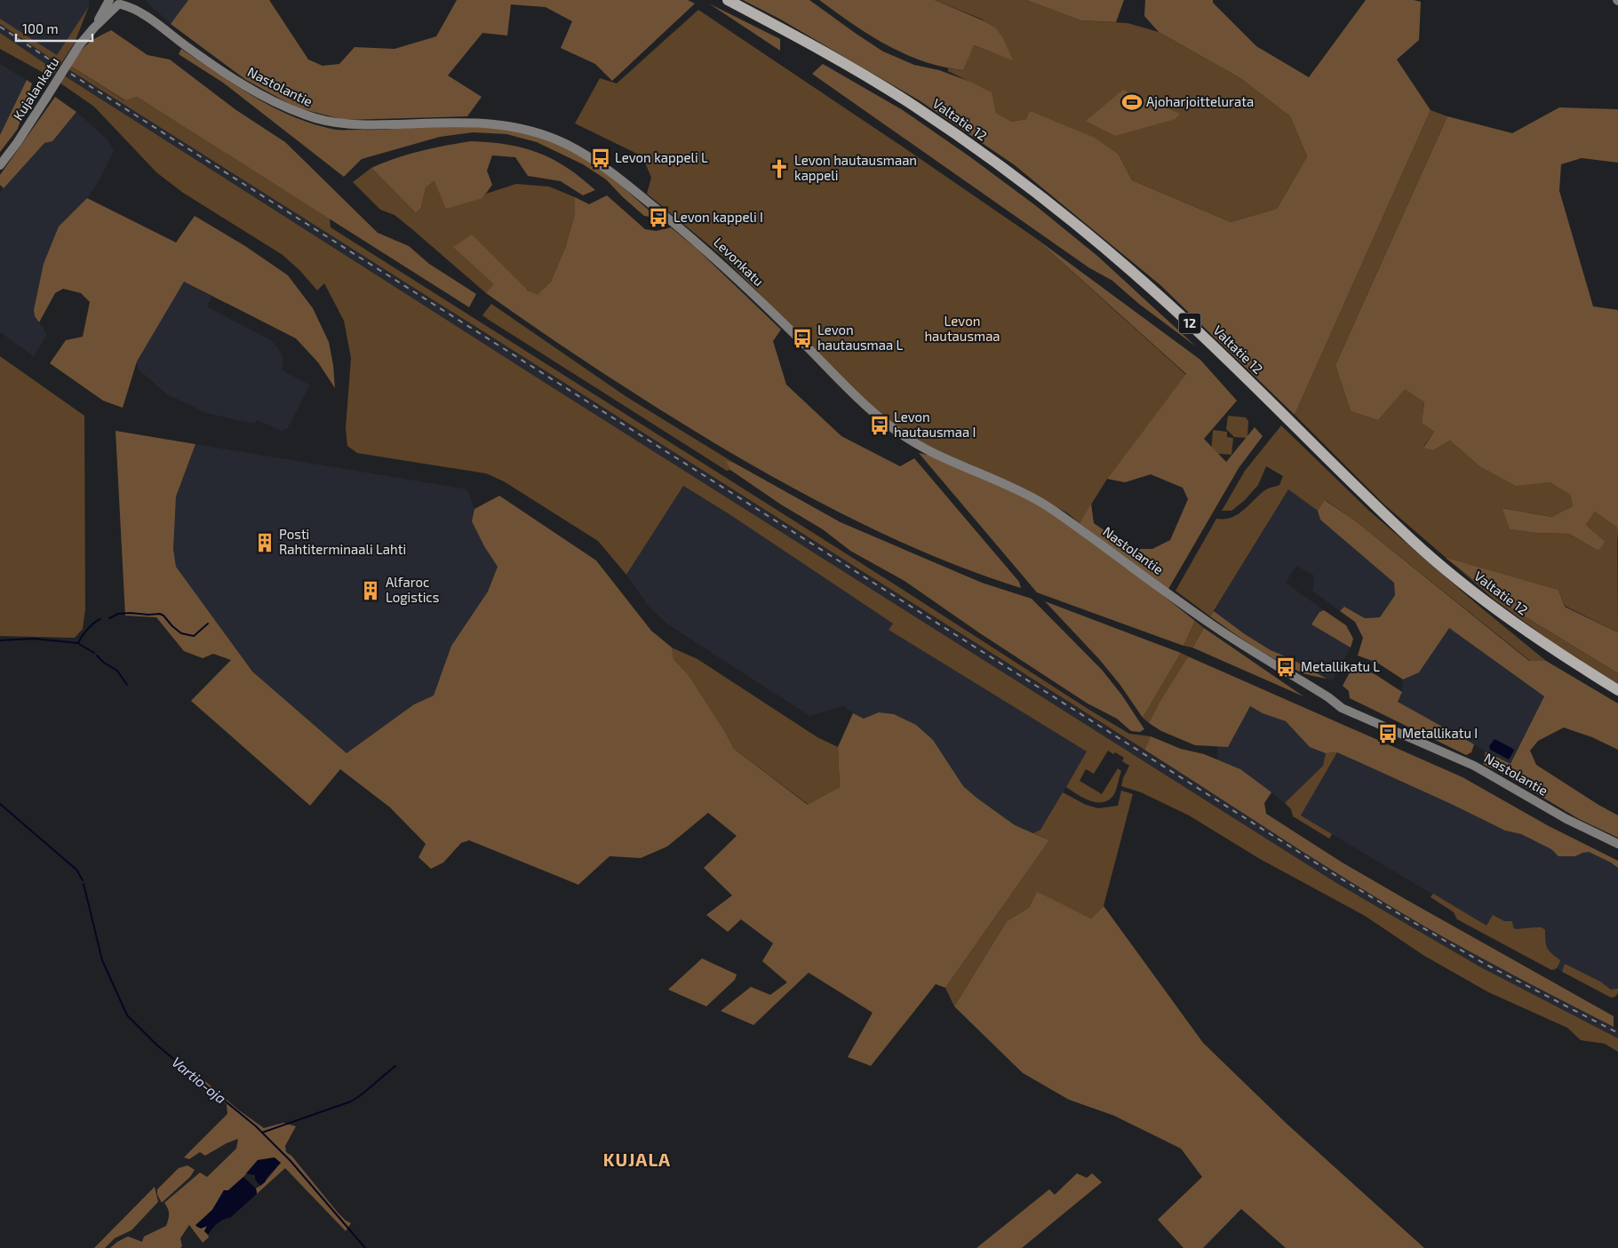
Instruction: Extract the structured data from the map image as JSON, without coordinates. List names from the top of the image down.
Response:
{
  "streets": {
    "highway": ["Valtatie 12", "12"],
    "main road": ["Nastolantie", "Kujalankatu", "Levonkatu"]
  },
  "crossings": [
    ["Nastolantie", "Kujalankatu"],
    ["Nastolantie", "Levonkatu"]
  ],
  "districts": ["KUJALA"],
  "water": ["Vartio-oja"],
  "parks": ["Levon hautausmaa"],
  "places": {
    "sports": ["Ajoharjoittelurata"],
    "bus stop": [
      "Levon kappeli L",
      "Levon kappeli I",
      "Levon hautausmaa L",
      "Levon hautausmaa I",
      "Metallikatu L",
      "Metallikatu I"
    ],
    "church": ["Levon hautausmaan kappeli"],
    "building": ["Posti Rahtiterminaali Lahti", "Alfaroc Logistics"]
  },
  "scale_bar": "100 m"
}
